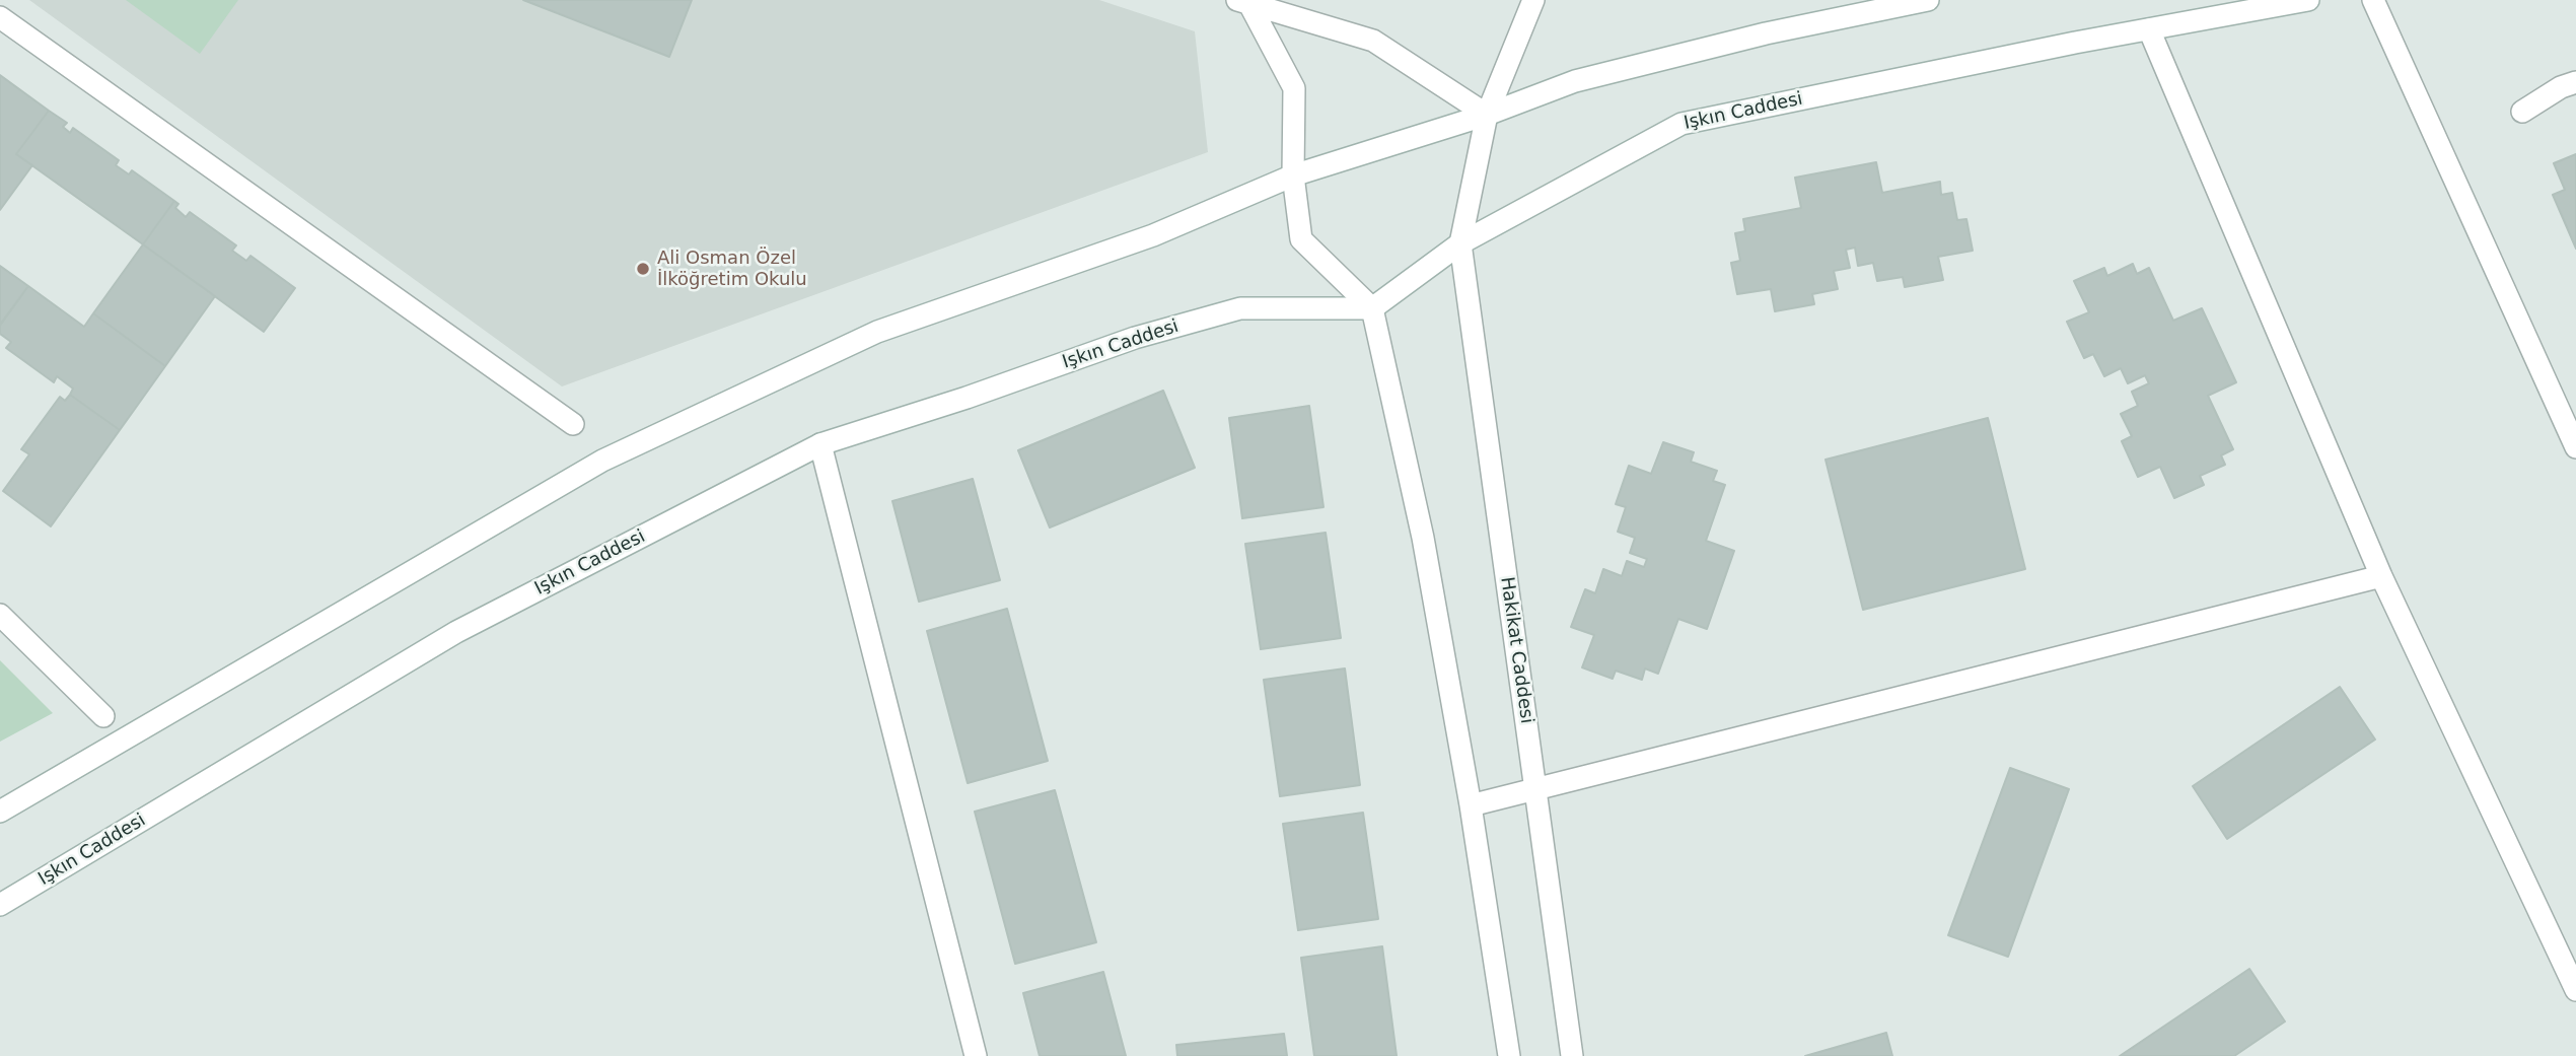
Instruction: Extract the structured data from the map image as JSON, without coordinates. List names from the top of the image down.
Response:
{
  "streets": {
    "street": ["Işkın Caddesi", "Hakikat Caddesi"]
  },
  "crossings": [
    ["Işkın Caddesi", "Hakikat Caddesi"]
  ],
  "places": ["Ali Osman Özel İlköğretim Okulu"]
}
